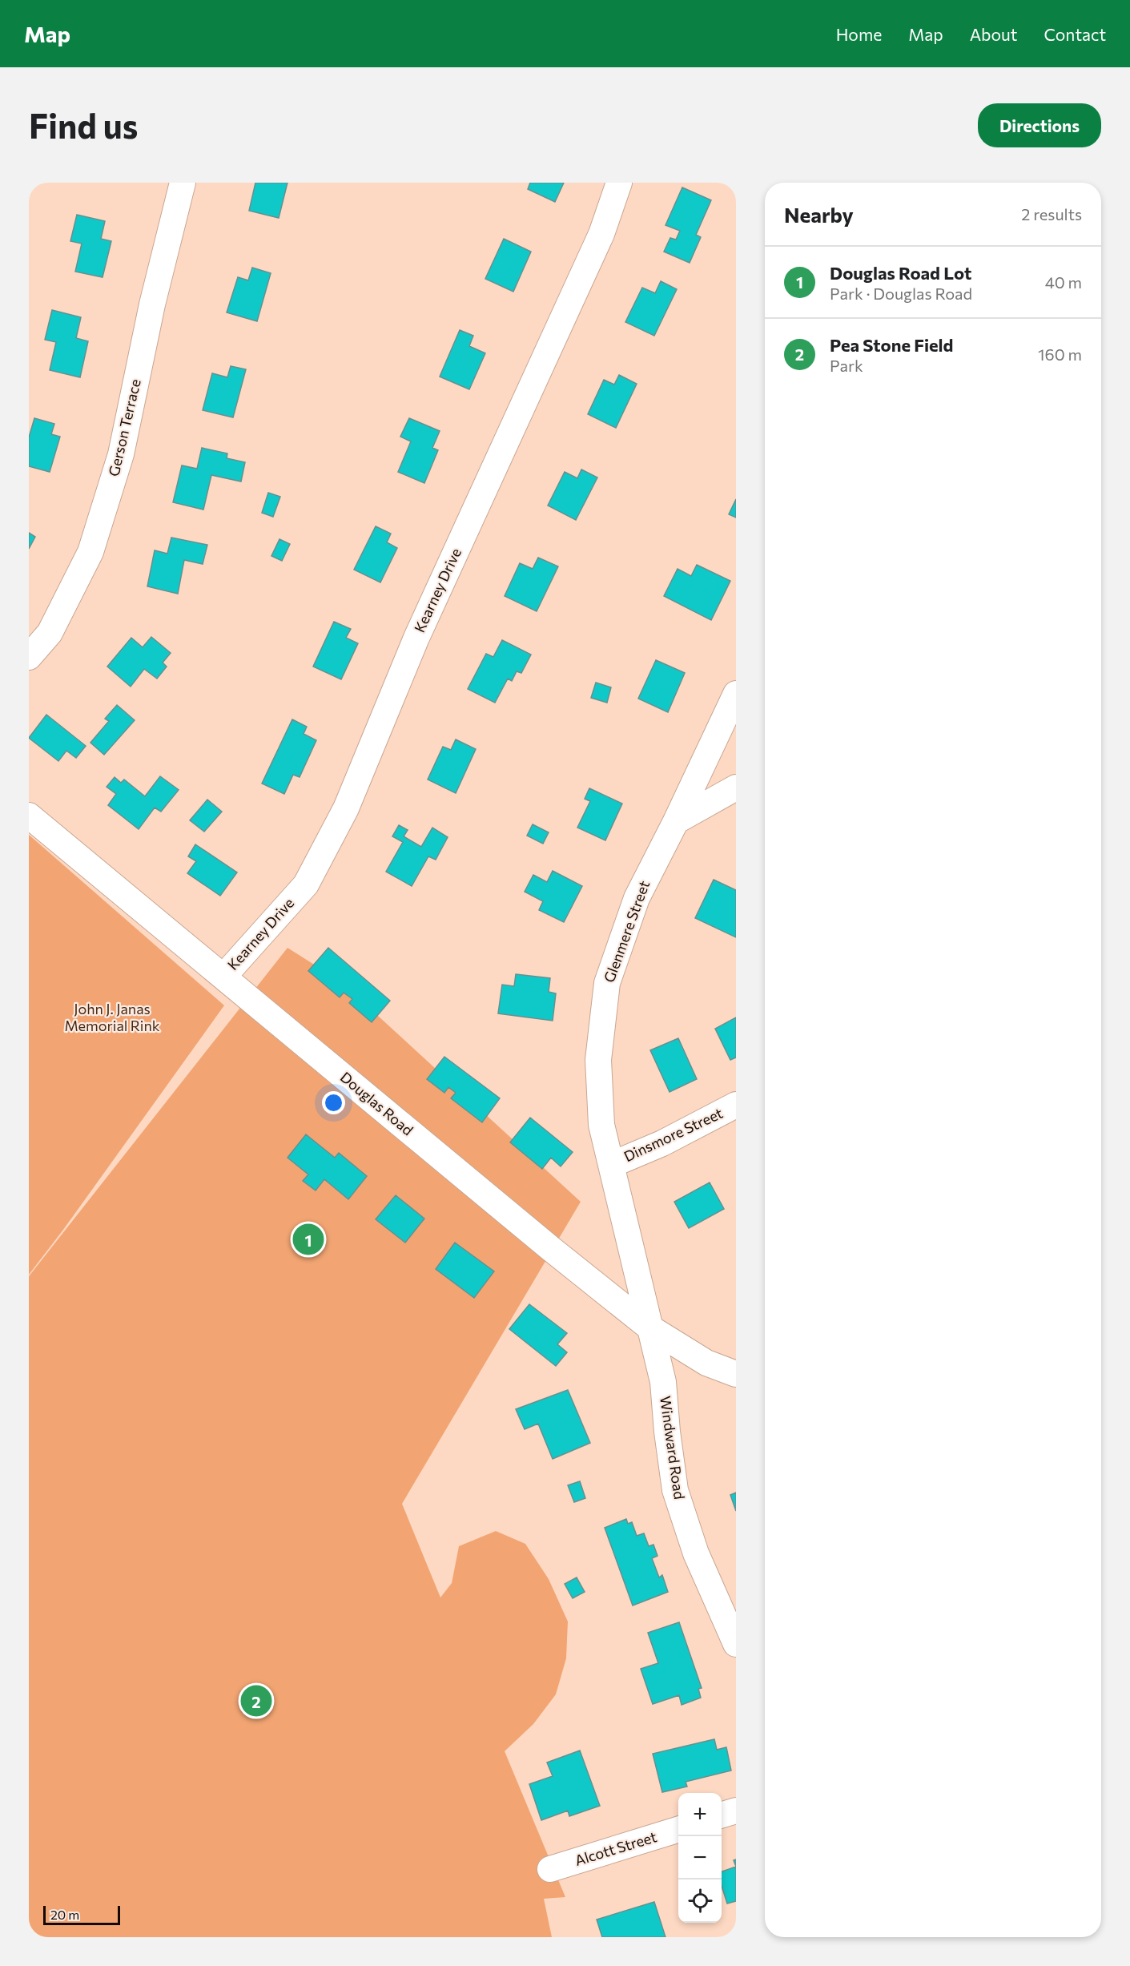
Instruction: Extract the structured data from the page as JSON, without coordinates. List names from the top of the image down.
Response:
{
  "streets": {
    "street": [
      "Gerson Terrace",
      "Kearney Drive",
      "Glenmere Street",
      "Douglas Road",
      "Dinsmore Street",
      "Windward Road",
      "Alcott Street"
    ]
  },
  "crossings": [
    ["Kearney Drive", "Douglas Road"],
    ["Glenmere Street", "Douglas Road"],
    ["Glenmere Street", "Dinsmore Street"],
    ["Glenmere Street", "Windward Road"],
    ["Douglas Road", "Windward Road"]
  ],
  "parks": ["John J. Janas Memorial Rink"],
  "scale_bar": "20 m",
  "page": {
    "header": "Map",
    "nav": [
      "Home",
      "Map",
      "About",
      "Contact"
    ],
    "buttons": "Directions",
    "title": "Find us",
    "heading": ["Nearby", "2 results"],
    "list": [
      {
        "mark": "1",
        "name": "Douglas Road Lot",
        "note": "Park · Douglas Road",
        "value": "40 m"
      },
      {
        "mark": "2",
        "name": "Pea Stone Field",
        "note": "Park",
        "value": "160 m"
      }
    ],
    "pins": ["1", "2"],
    "map_buttons": ["+", "−"],
    "scale": "20 m"
  }
}
